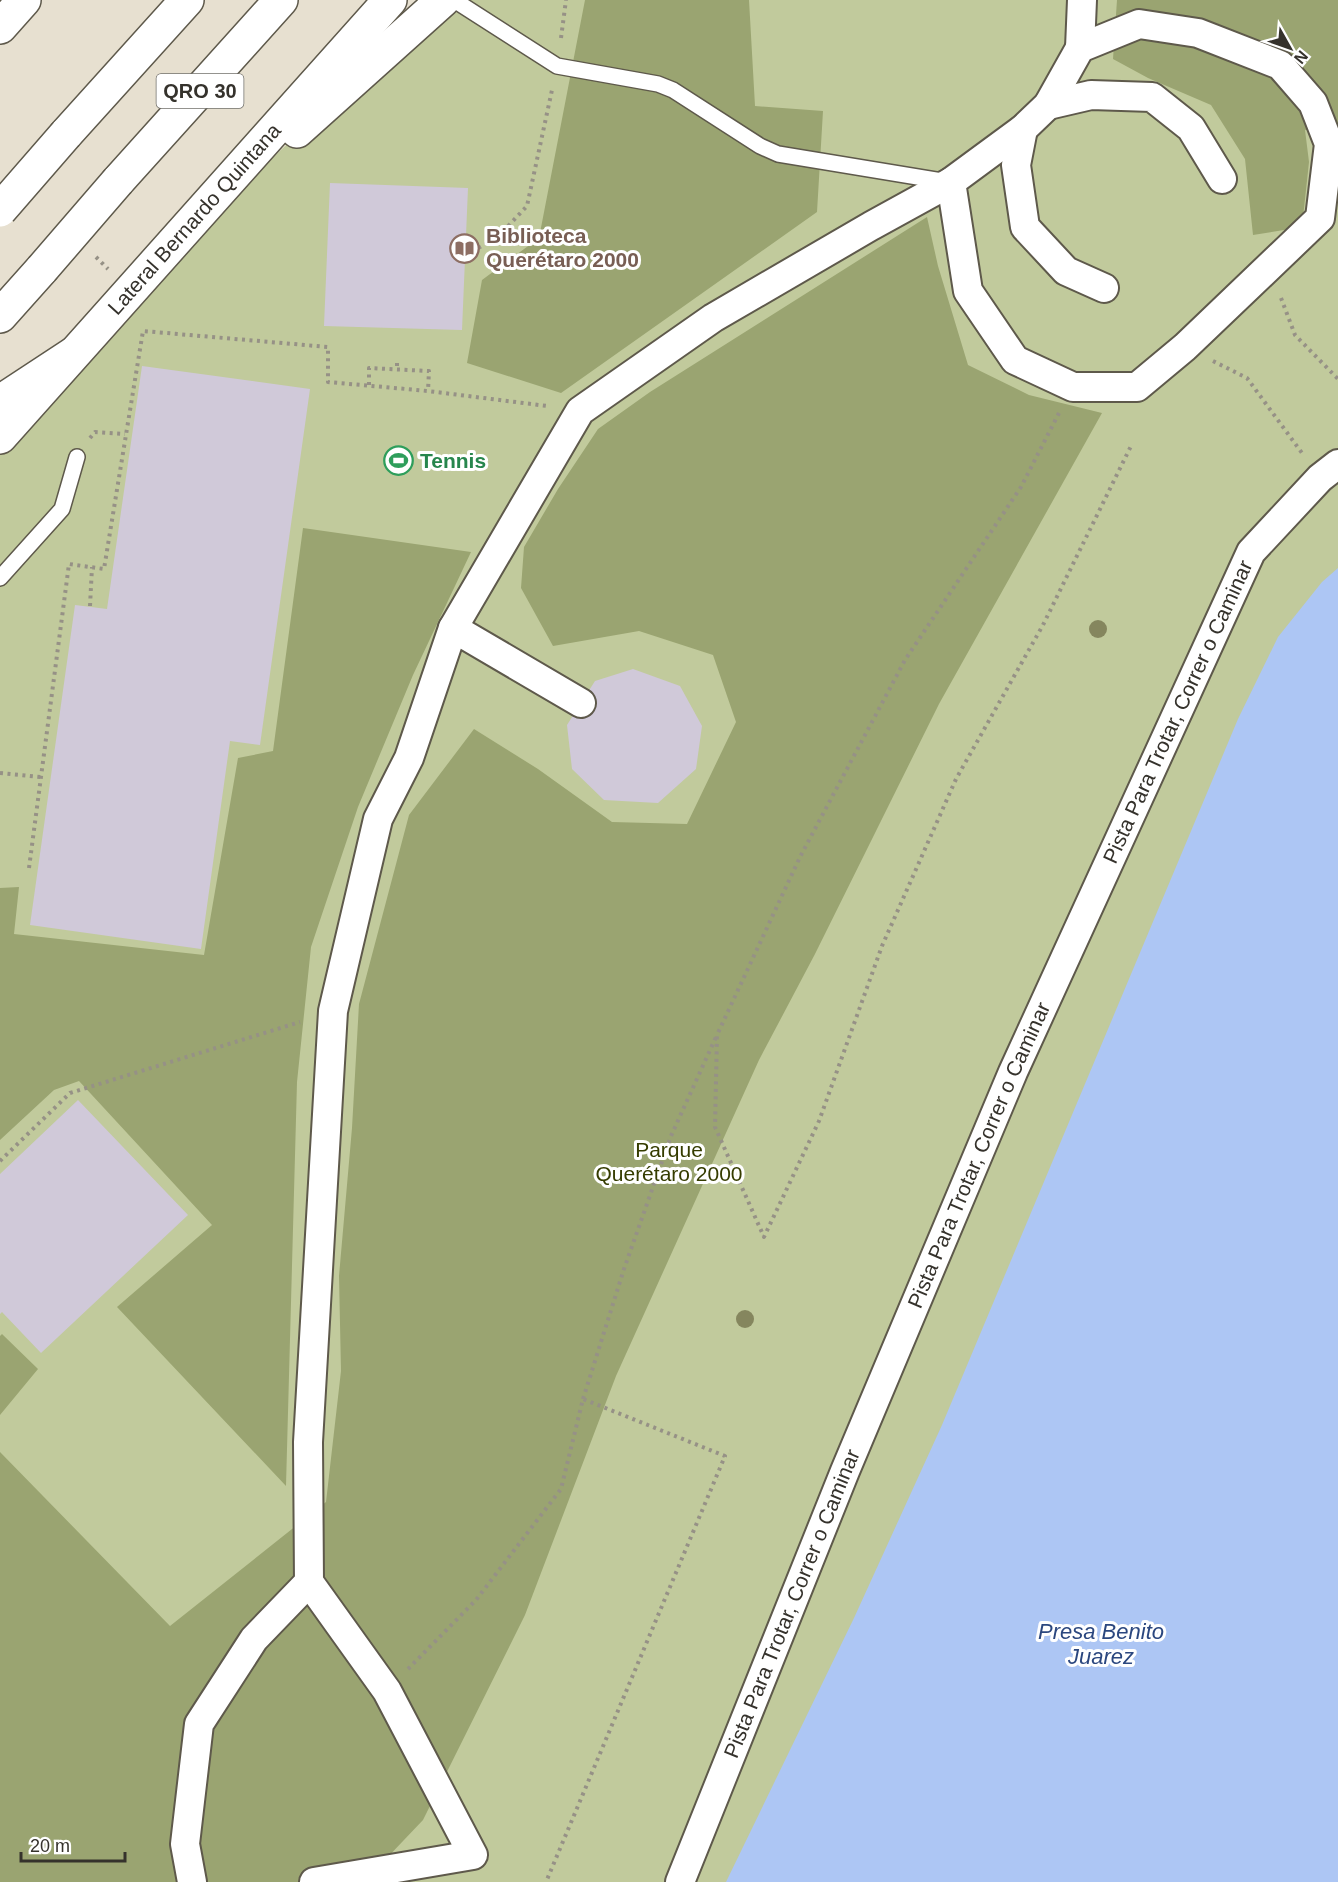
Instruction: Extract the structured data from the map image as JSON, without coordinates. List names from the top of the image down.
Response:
{
  "streets": {
    "street": ["QRO 30", "Lateral Bernardo Quintana", "Pista Para Trotar, Correr o Caminar"]
  },
  "water": ["Presa Benito Juarez"],
  "parks": ["Parque Querétaro 2000"],
  "places": {
    "library": ["Biblioteca Querétaro 2000"],
    "sports": ["Tennis"]
  },
  "scale_bar": "20 m",
  "north": "bottom right"
}
